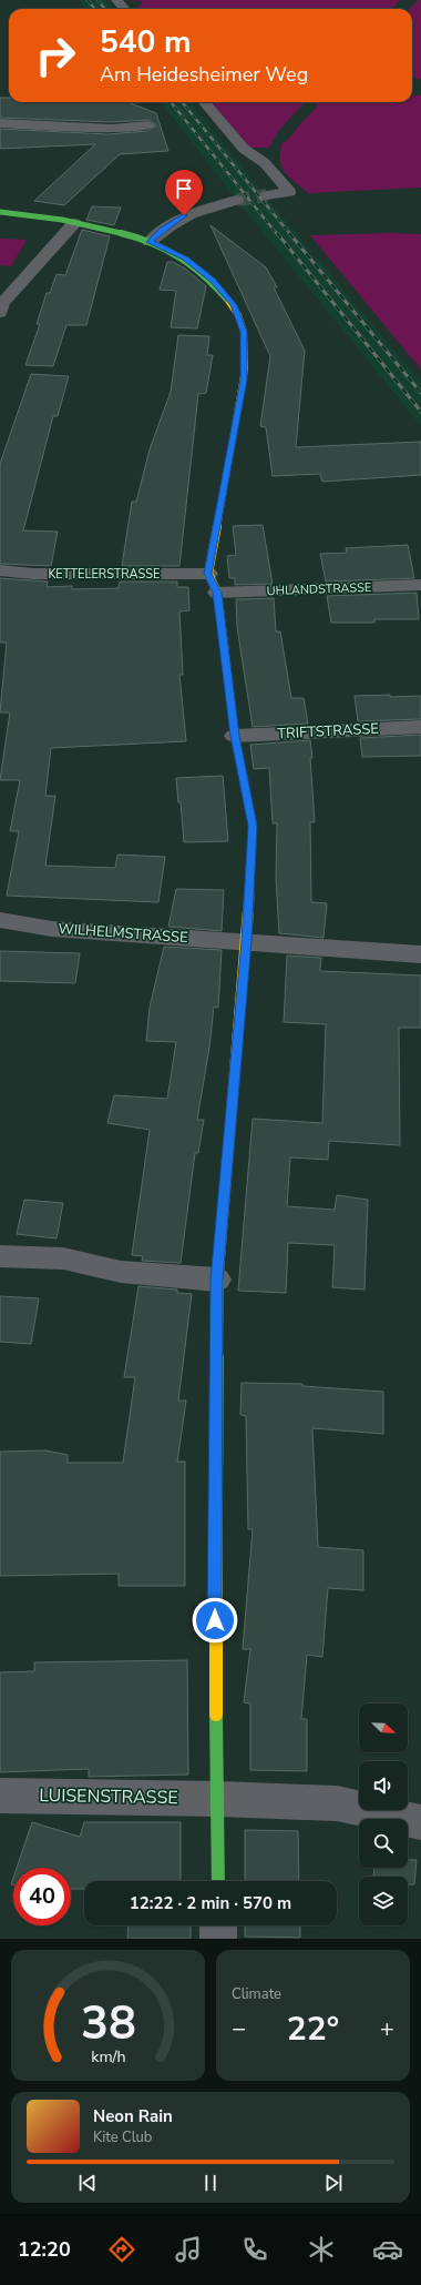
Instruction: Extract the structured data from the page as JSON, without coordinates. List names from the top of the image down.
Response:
{
  "streets": {
    "street": [
      "KETTELERSTRASSE",
      "UHLANDSTRASSE",
      "TRIFTSTRASSE",
      "WILHELMSTRASSE",
      "LUISENSTRASSE"
    ]
  },
  "north": "bottom right",
  "page": {
    "turn": ["540 m", "Am Heidesheimer Weg"],
    "limit": "40",
    "trip": "12:22 · 2 min · 570 m",
    "tile": "Climate",
    "heat": ["−", "22°", "+"],
    "song": ["Neon Rain", "Kite Club"],
    "tabs": "12:20",
    "gauge": ["38", "km/h"]
  }
}
